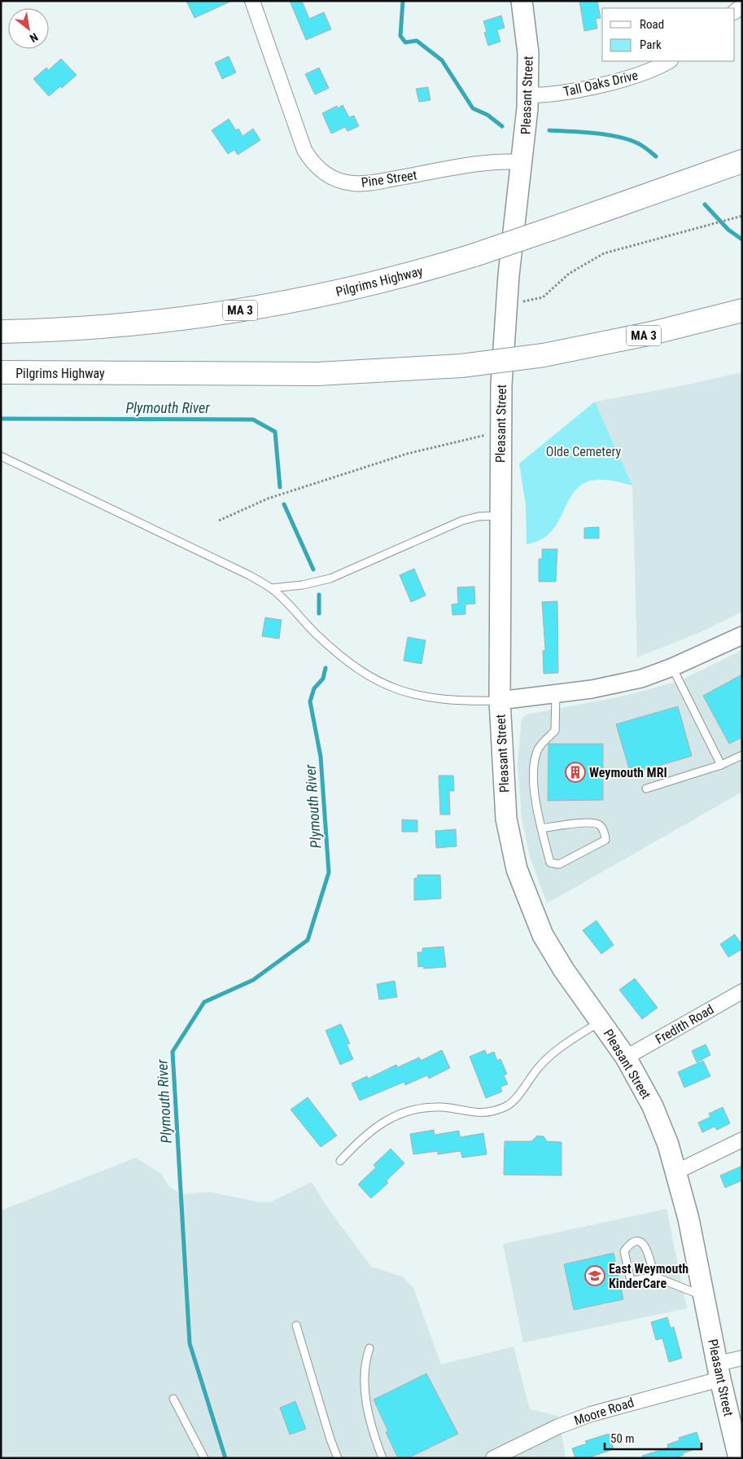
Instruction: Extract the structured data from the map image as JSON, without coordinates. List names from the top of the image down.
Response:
{
  "streets": {
    "highway": ["Pilgrims Highway", "MA 3"],
    "main road": ["Pleasant Street"],
    "street": [
      "Tall Oaks Drive",
      "Pine Street",
      "Fredith Road",
      "Moore Road"
    ]
  },
  "crossings": [
    ["Tall Oaks Drive", "Pleasant Street"],
    ["Pleasant Street", "Pine Street"],
    ["Pleasant Street", "Fredith Road"],
    ["Pleasant Street", "Moore Road"]
  ],
  "water": ["Plymouth River"],
  "parks": ["Olde Cemetery"],
  "places": {
    "building": ["Weymouth MRI"],
    "school or university": ["East Weymouth KinderCare"]
  },
  "legend": ["Road", "Park"],
  "scale_bar": "50 m",
  "north": "bottom right"
}
